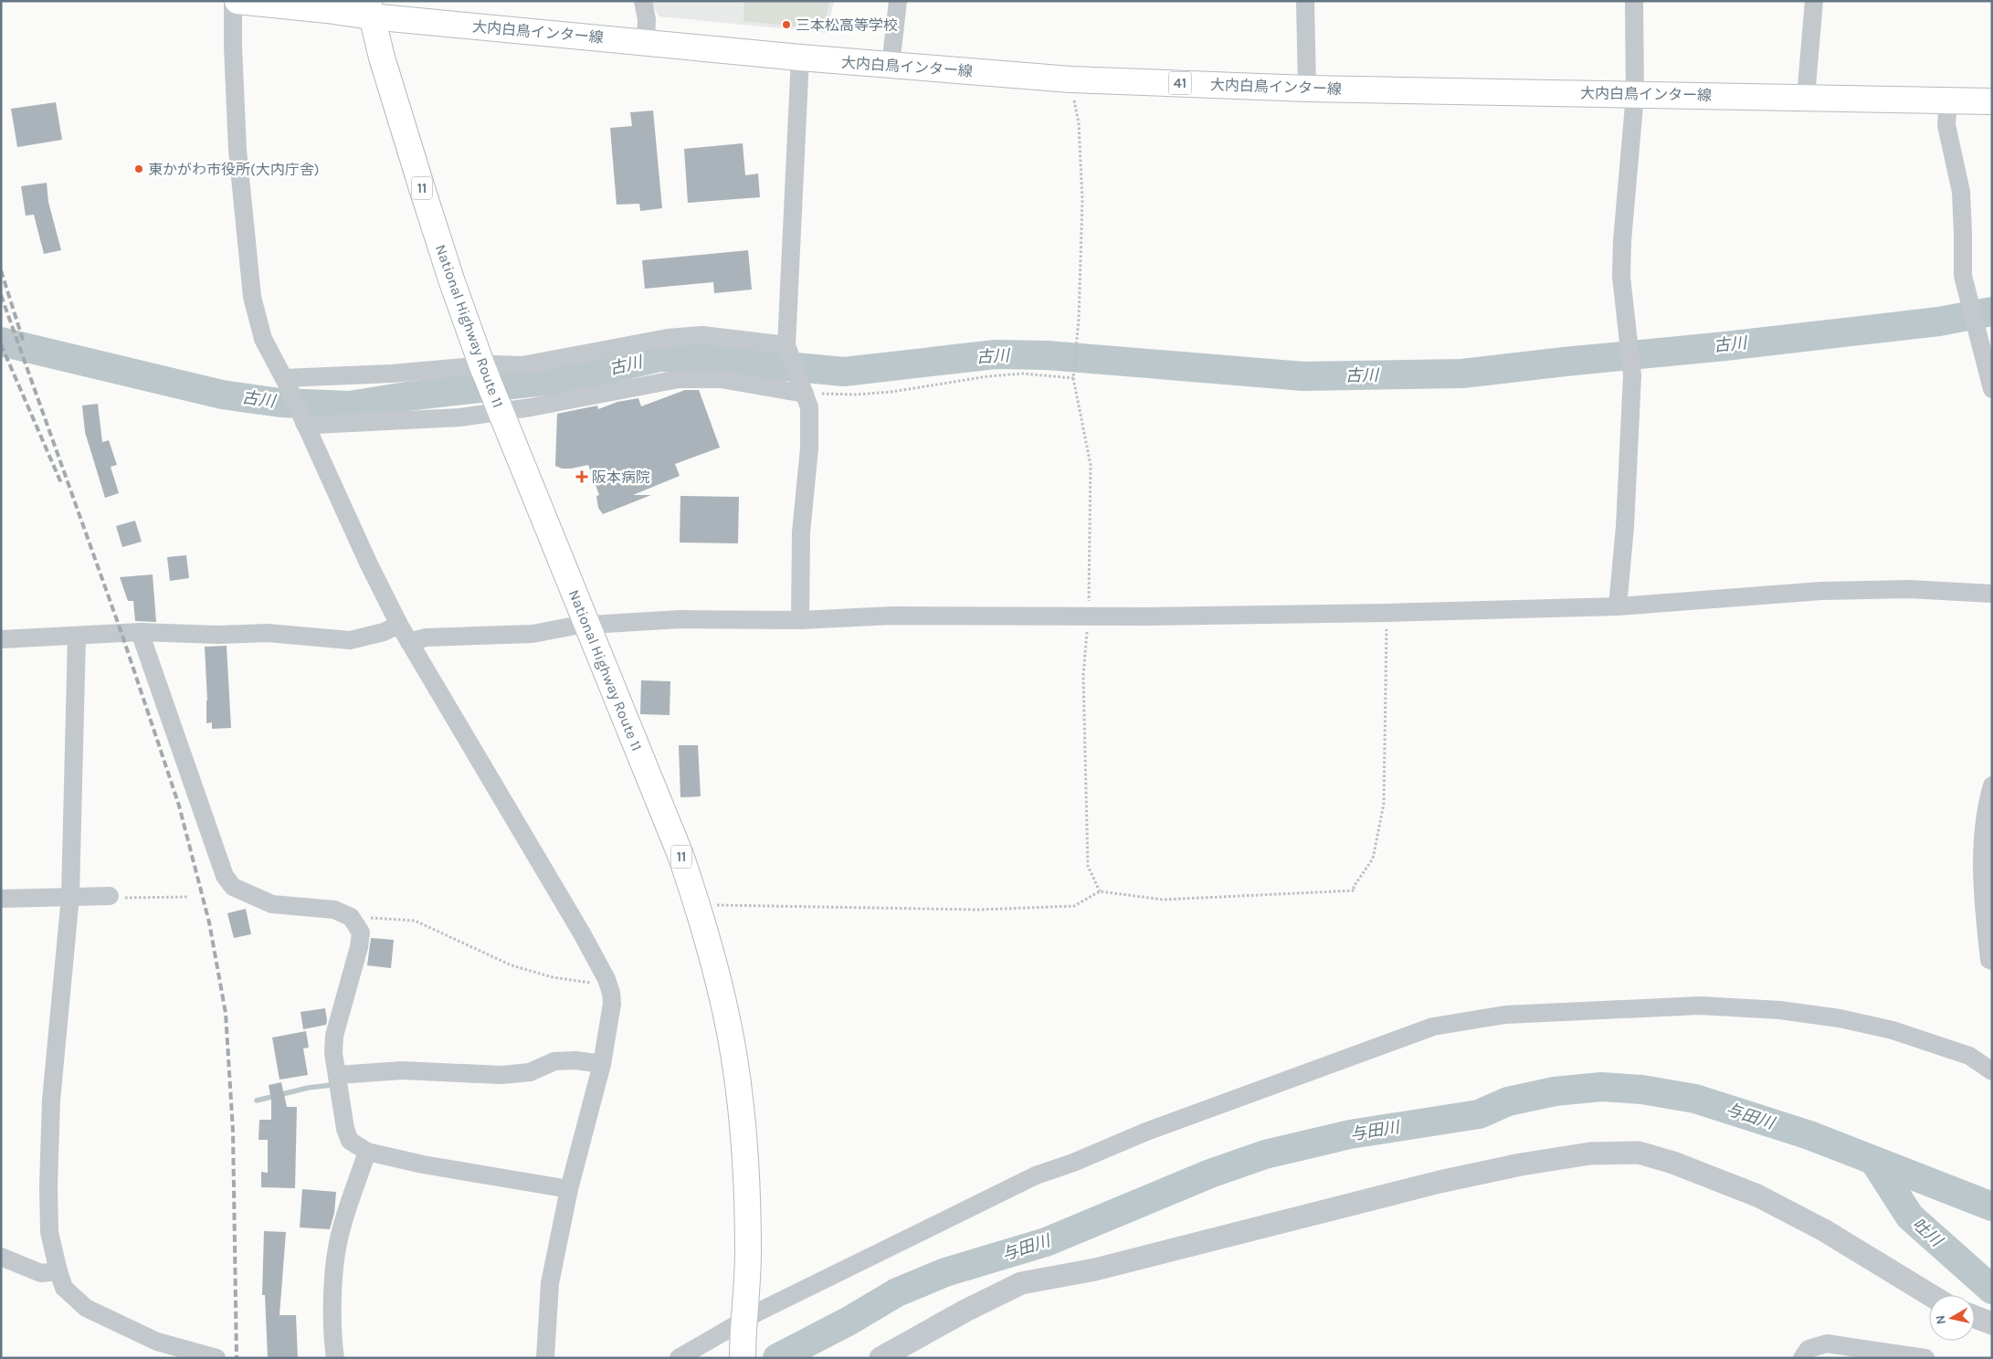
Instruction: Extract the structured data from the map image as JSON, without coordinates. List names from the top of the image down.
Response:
{
  "streets": {
    "main road": [
      "大内白鳥インター線",
      "41",
      "11",
      "National Highway Route 11"
    ]
  },
  "crossings": [
    ["大内白鳥インター線", "National Highway Route 11"]
  ],
  "water": ["古川", "与田川", "吐川"],
  "places": {
    "other": ["三本松高等学校", "東かがわ市役所(大内庁舎)"],
    "health": ["阪本病院"]
  },
  "north": "left"
}
